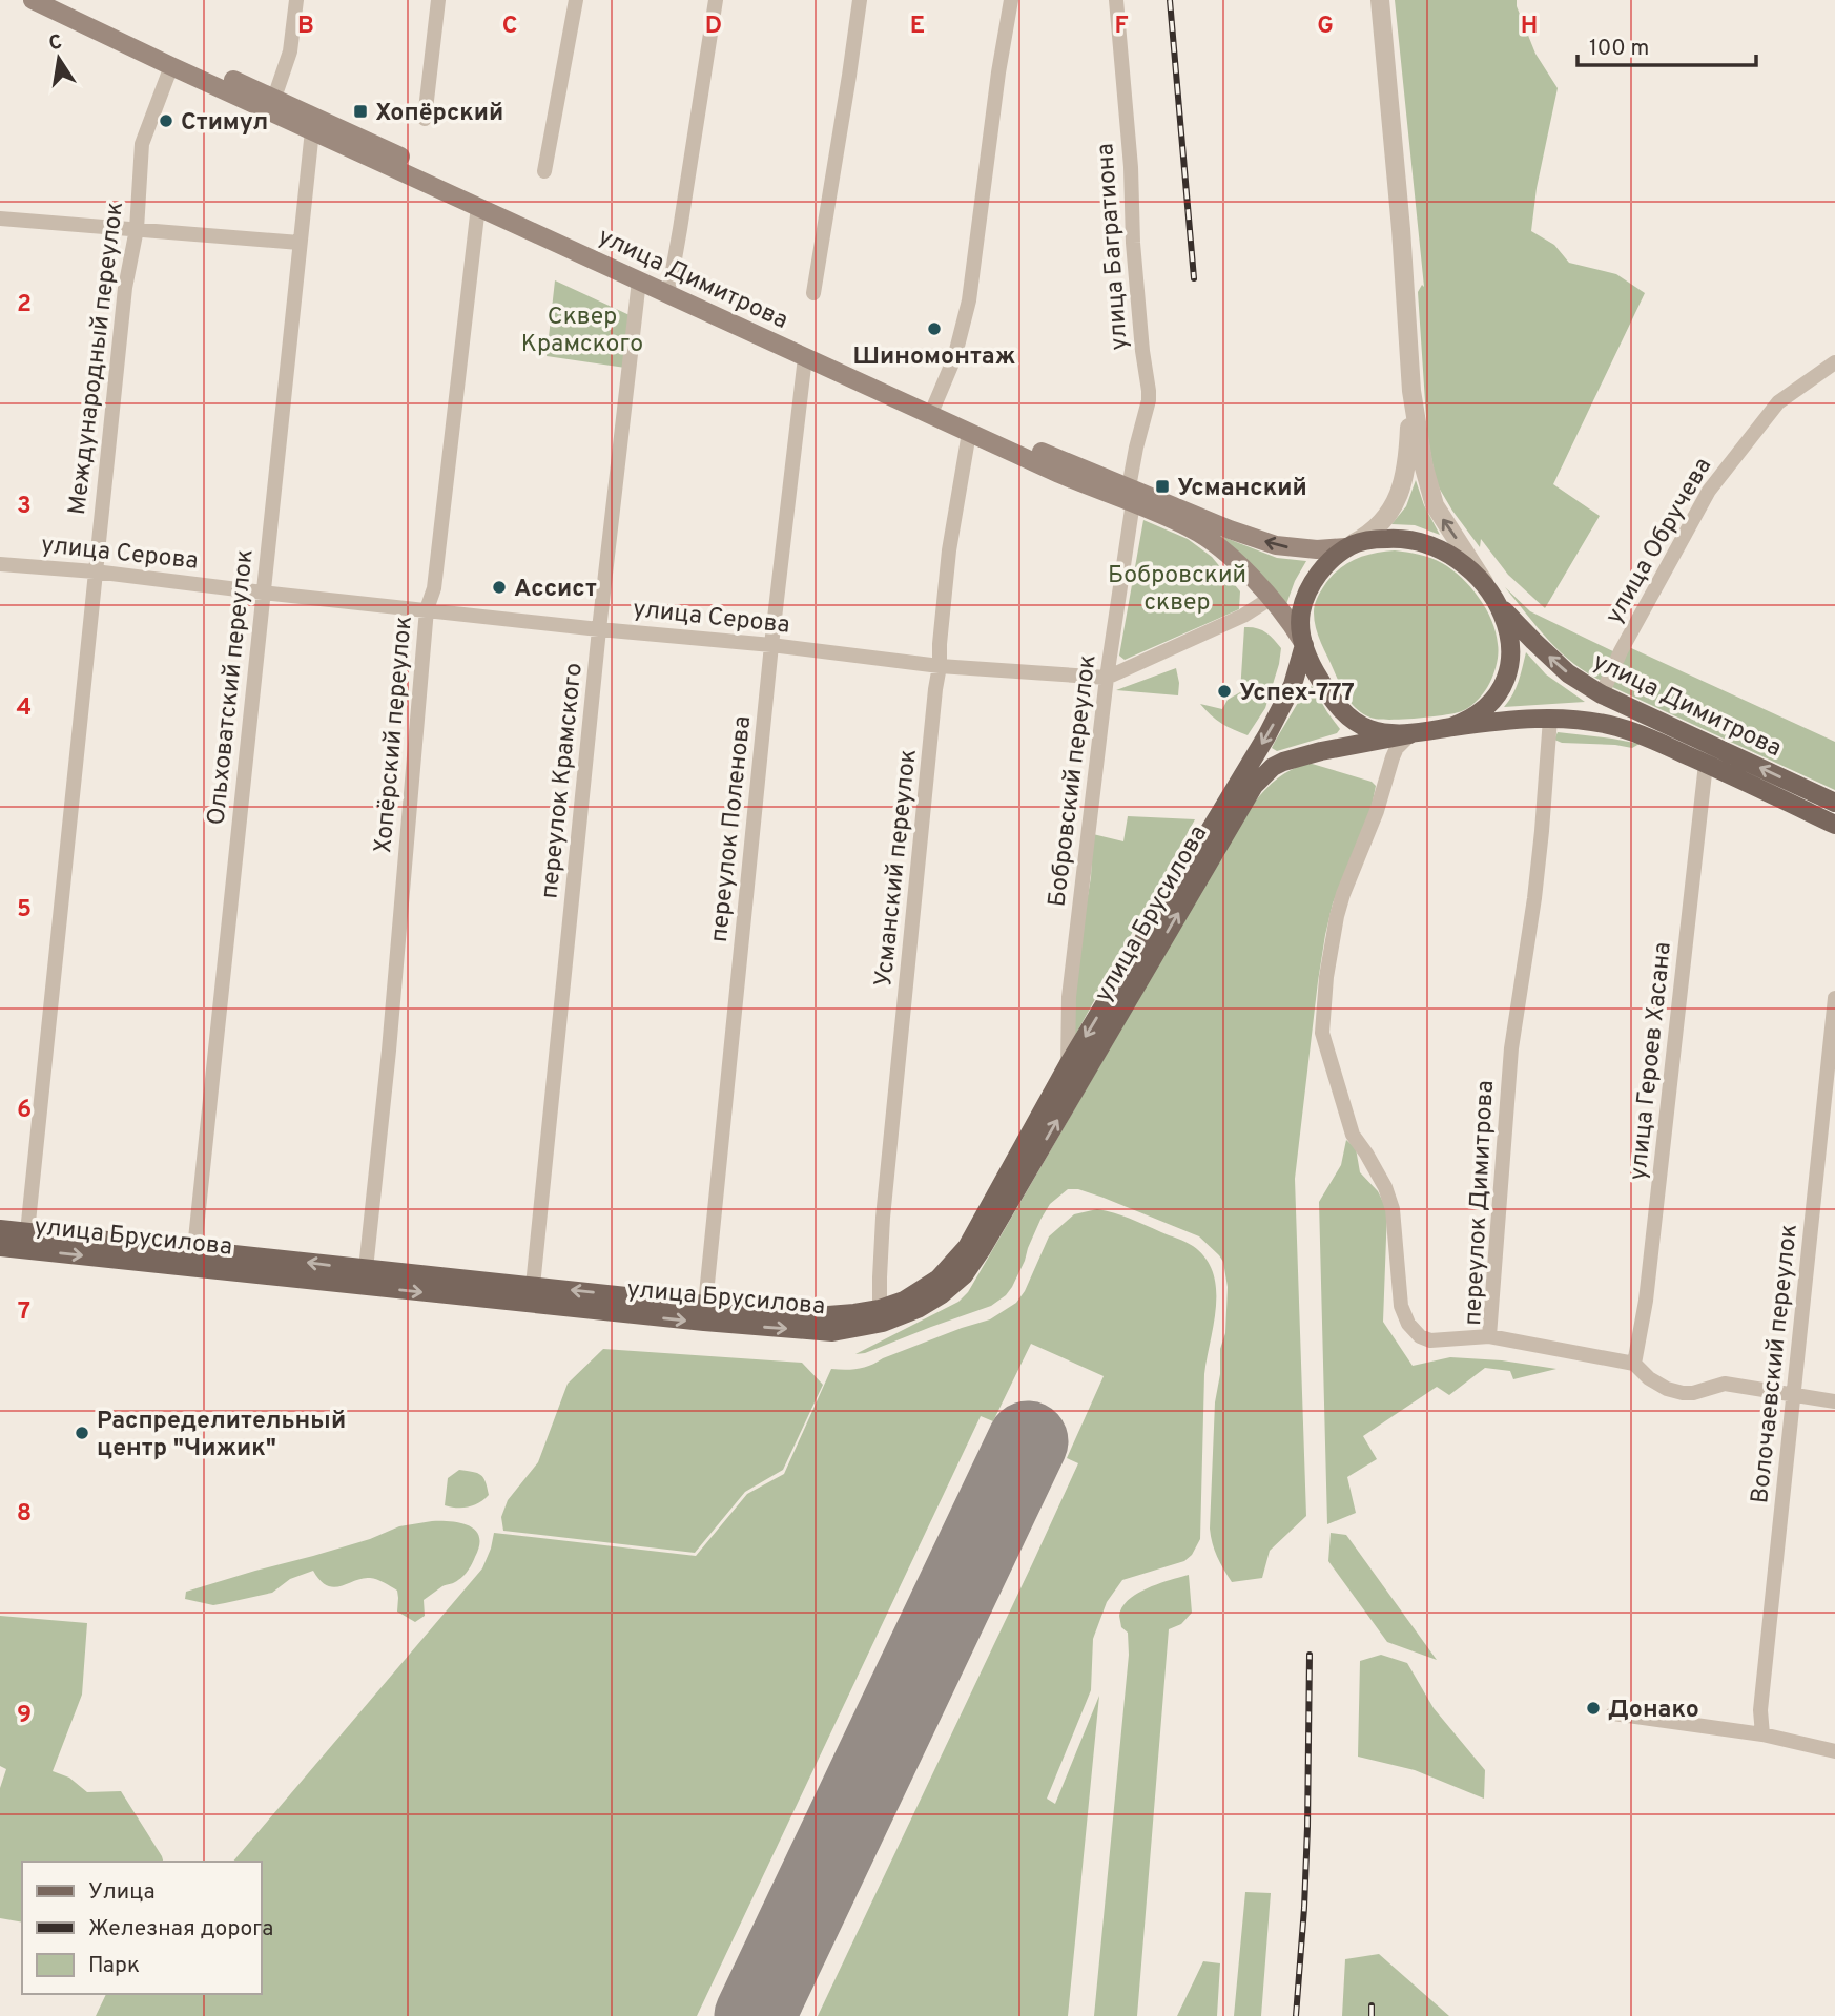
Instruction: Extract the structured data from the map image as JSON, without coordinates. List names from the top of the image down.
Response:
{
  "streets": {
    "main road": ["улица Димитрова", "улица Брусилова"],
    "street": [
      "улица Багратиона",
      "Международный переулок",
      "улица Обручева",
      "улица Серова",
      "Ольховатский переулок",
      "Хопёрский переулок",
      "переулок Крамского",
      "Бобровский переулок",
      "переулок Поленова",
      "Усманский переулок",
      "улица Героев Хасана",
      "переулок Димитрова",
      "Волочаевский переулок"
    ]
  },
  "crossings": [
    ["улица Багратиона", "улица Димитрова"],
    ["улица Багратиона", "Бобровский переулок"],
    ["улица Димитрова", "Международный переулок"],
    ["улица Димитрова", "улица Обручева"],
    ["улица Димитрова", "улица Серова"],
    ["улица Димитрова", "Ольховатский переулок"],
    ["улица Димитрова", "Хопёрский переулок"],
    ["улица Димитрова", "переулок Крамского"],
    ["улица Димитрова", "Бобровский переулок"],
    ["улица Димитрова", "переулок Поленова"],
    ["улица Димитрова", "Усманский переулок"],
    ["улица Димитрова", "улица Брусилова"],
    ["улица Димитрова", "улица Героев Хасана"],
    ["улица Димитрова", "переулок Димитрова"],
    ["Международный переулок", "улица Серова"],
    ["Международный переулок", "улица Брусилова"],
    ["улица Серова", "Ольховатский переулок"],
    ["улица Серова", "Хопёрский переулок"],
    ["улица Серова", "переулок Крамского"],
    ["улица Серова", "Бобровский переулок"],
    ["улица Серова", "переулок Поленова"],
    ["улица Серова", "Усманский переулок"],
    ["Ольховатский переулок", "улица Брусилова"],
    ["Хопёрский переулок", "улица Брусилова"],
    ["переулок Крамского", "улица Брусилова"],
    ["Бобровский переулок", "улица Брусилова"],
    ["переулок Поленова", "улица Брусилова"],
    ["Усманский переулок", "улица Брусилова"],
    ["улица Героев Хасана", "переулок Димитрова"],
    ["переулок Димитрова", "Волочаевский переулок"]
  ],
  "parks": ["Сквер Крамского", "Бобровский сквер"],
  "places": {
    "transit": ["Хопёрский", "Усманский"],
    "other": [
      "Стимул",
      "Шиномонтаж",
      "Ассист",
      "Успех-777",
      "Распределительный центр \"Чижик\"",
      "Донако"
    ]
  },
  "legend": ["Улица", "Железная дорога", "Парк"],
  "scale_bar": "100 m",
  "north": "top",
  "grid": {
    "columns": [
      "B",
      "C",
      "D",
      "E",
      "F",
      "G",
      "H"
    ],
    "rows": [
      "2",
      "3",
      "4",
      "5",
      "6",
      "7",
      "8",
      "9"
    ]
  }
}
